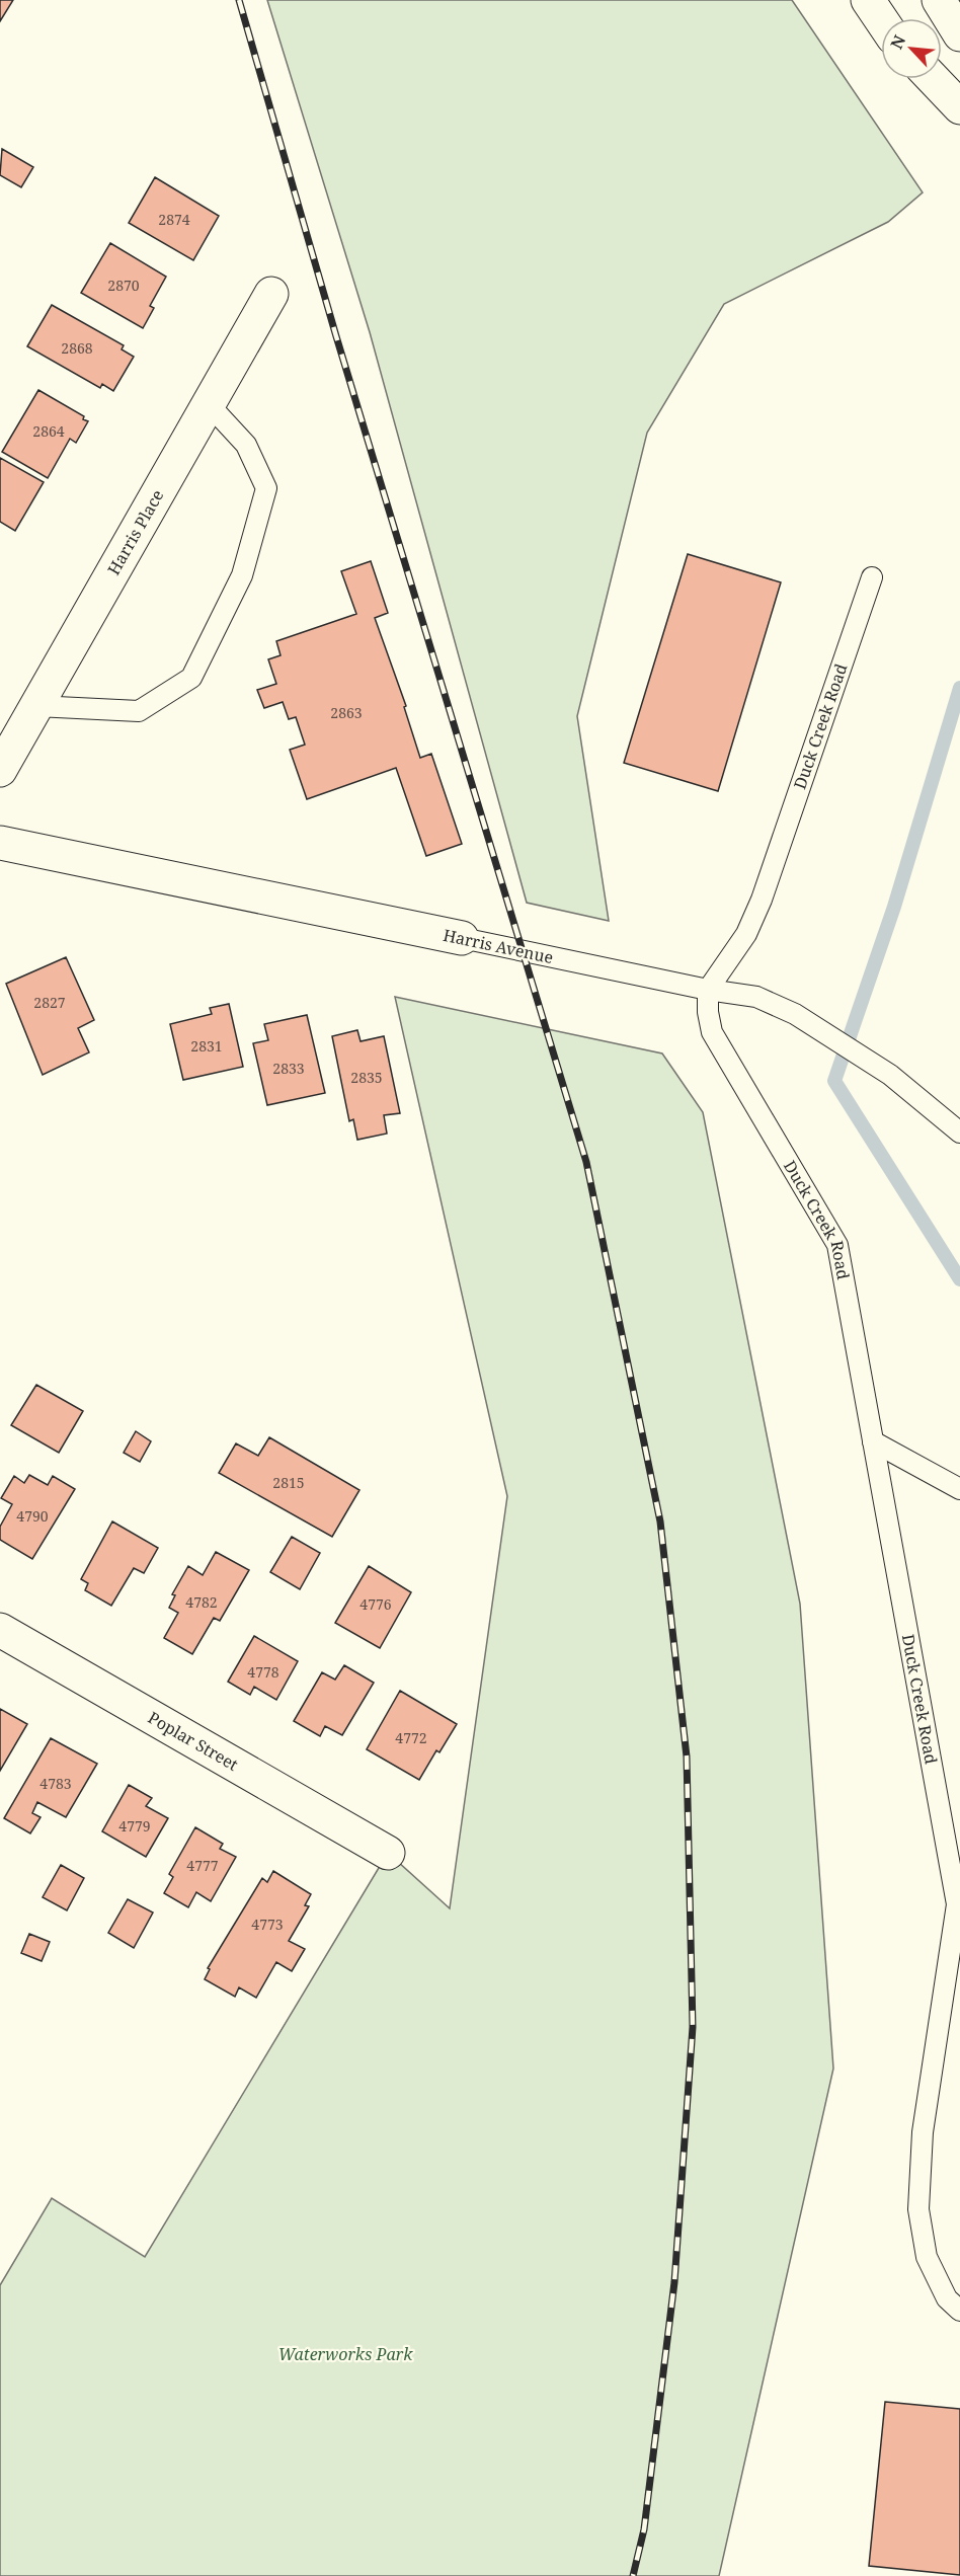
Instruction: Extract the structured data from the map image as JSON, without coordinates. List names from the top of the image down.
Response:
{
  "streets": {
    "main road": ["Harris Place", "Harris Avenue", "Poplar Street"],
    "lane": ["Duck Creek Road"]
  },
  "crossings": [
    ["Duck Creek Road", "Harris Avenue"]
  ],
  "parks": ["Waterworks Park"],
  "house_numbers": [
    "2874",
    "2870",
    "2868",
    "2864",
    "2863",
    "2827",
    "2831",
    "2833",
    "2835",
    "2815",
    "4790",
    "4782",
    "4776",
    "4778",
    "4772",
    "4783",
    "4779",
    "4777",
    "4773"
  ],
  "north": "top left"
}
